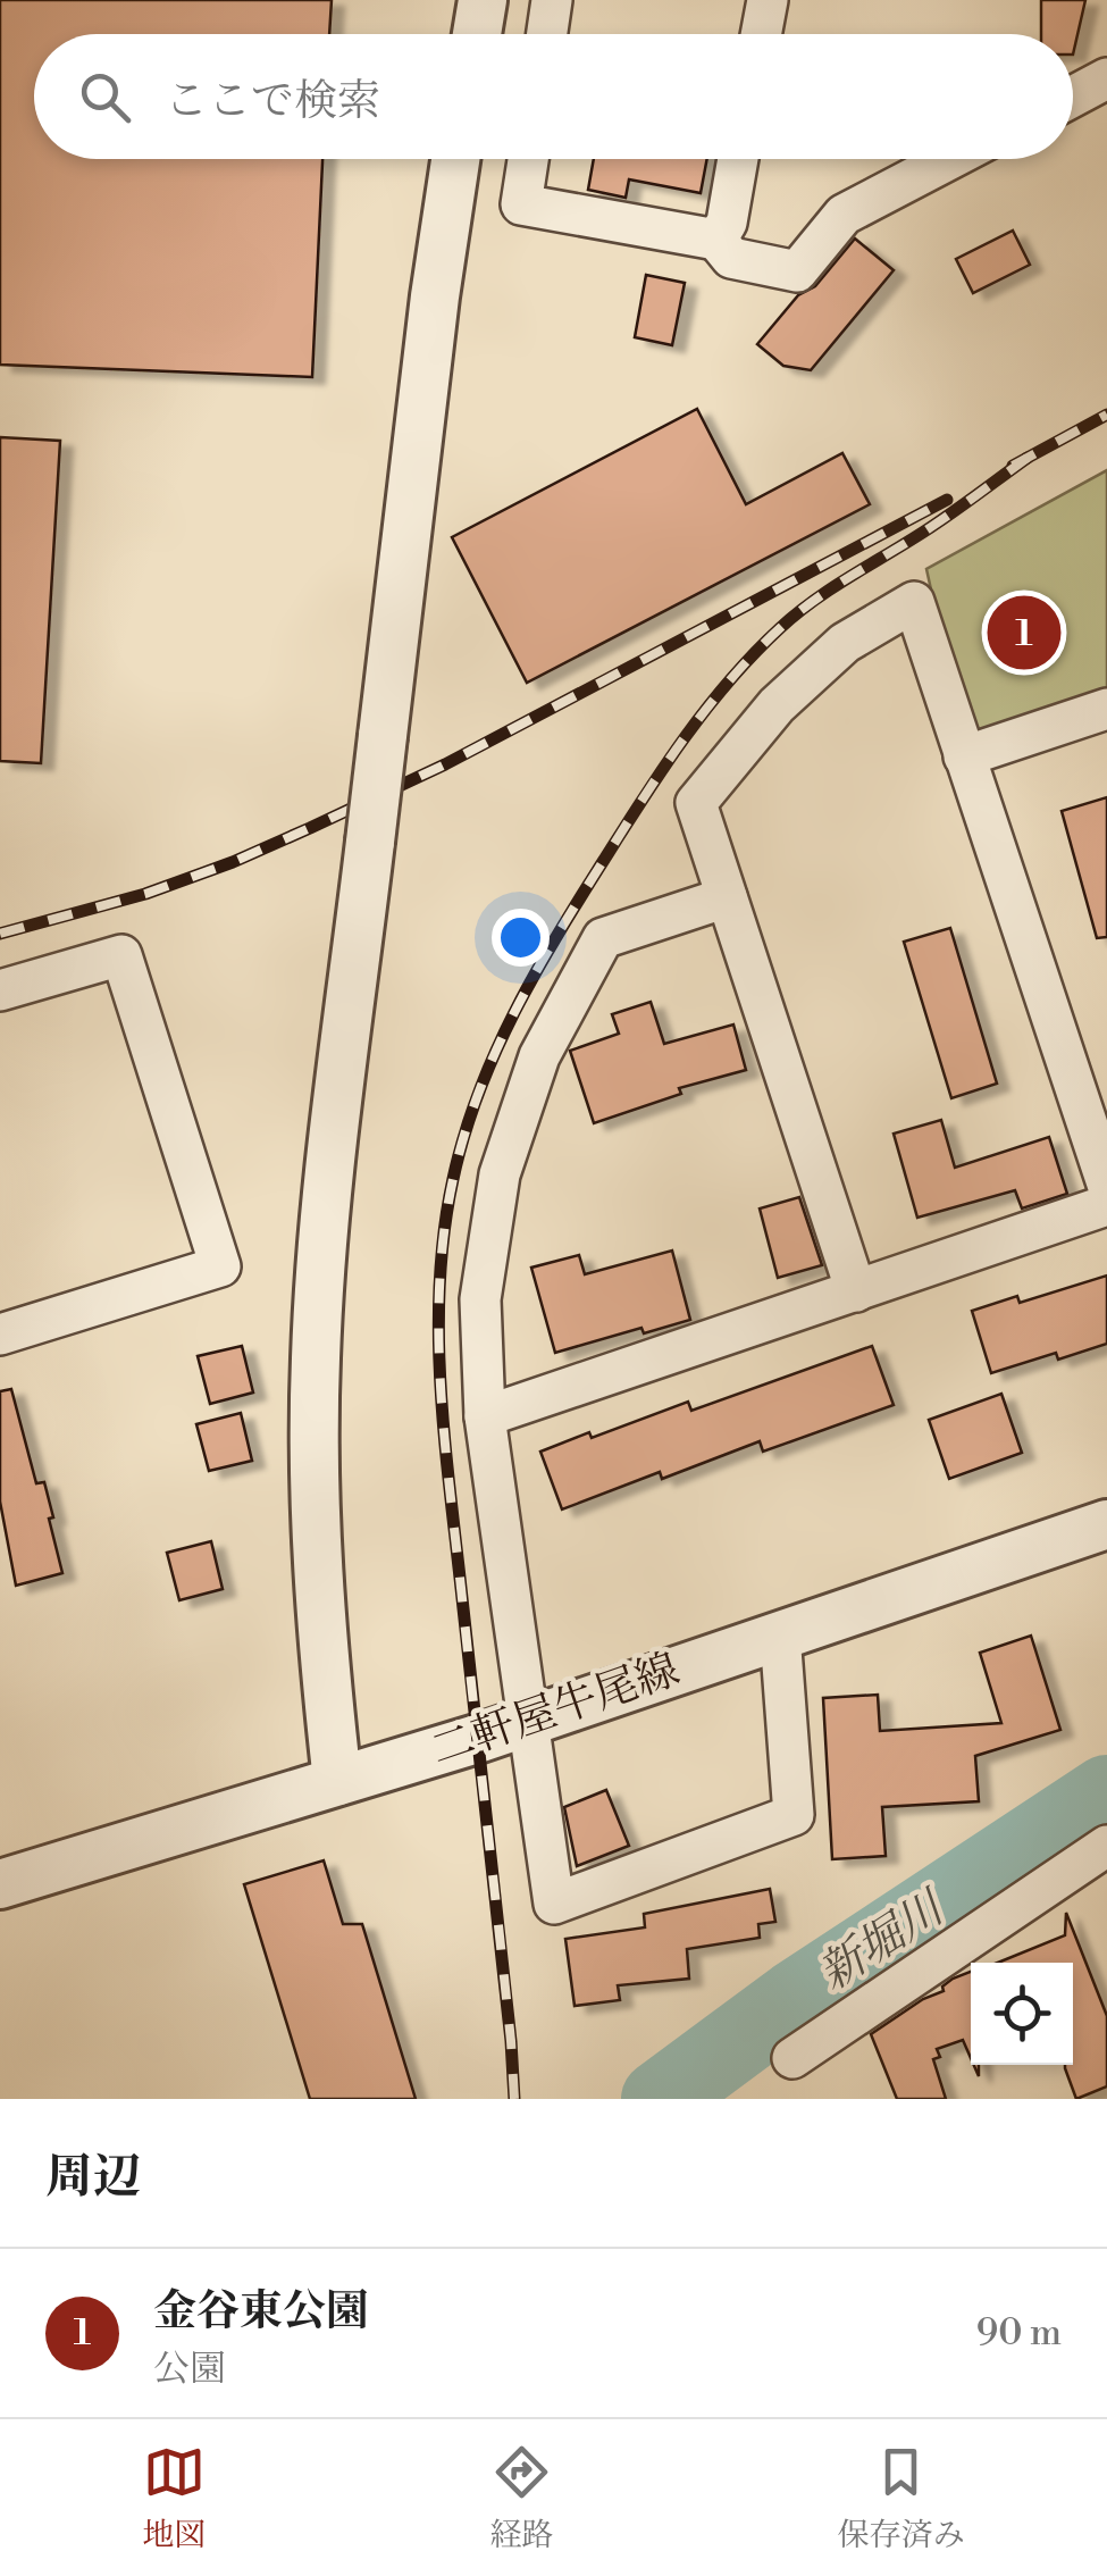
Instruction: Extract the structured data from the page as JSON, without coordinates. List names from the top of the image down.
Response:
{
  "streets": {
    "street": ["二軒屋牛尾線"]
  },
  "water": ["新堀川"],
  "page": {
    "search": "ここで検索",
    "pins": "1",
    "heading": "周辺",
    "list": [
      {
        "mark": "1",
        "name": "金谷東公園",
        "note": "公園",
        "value": "90 m"
      }
    ],
    "nav": ["地図", "経路", "保存済み"]
  }
}
